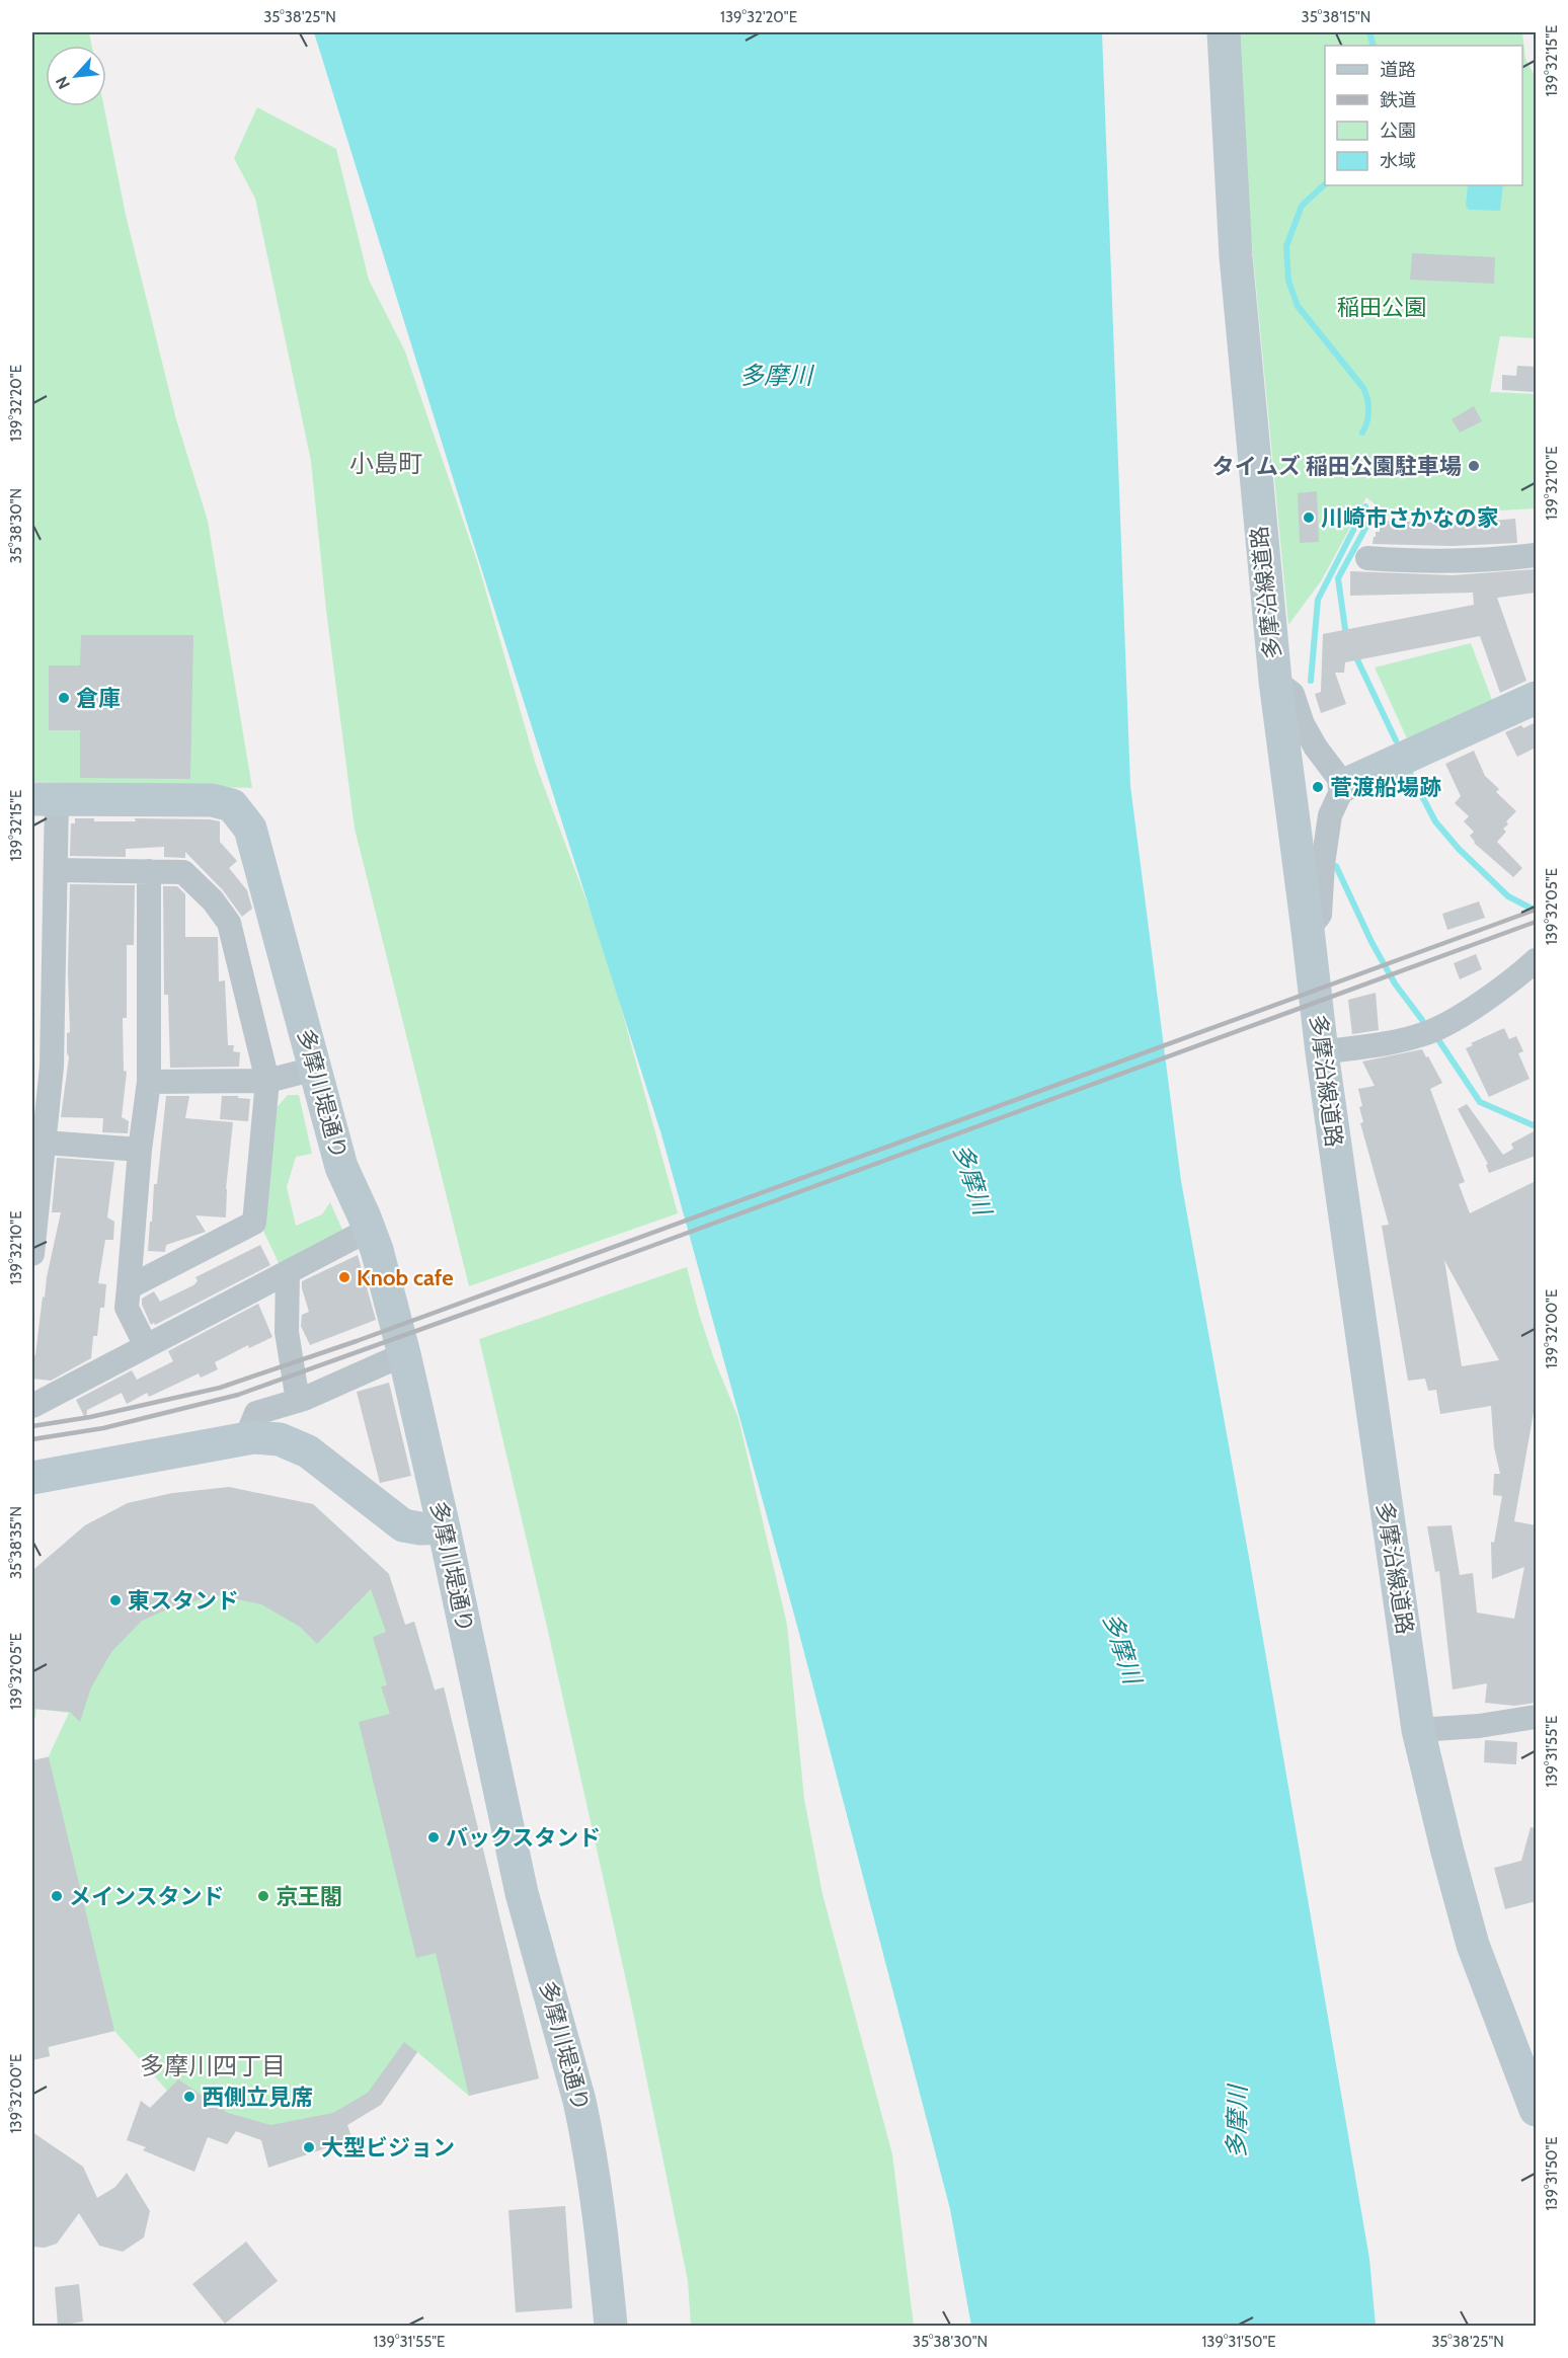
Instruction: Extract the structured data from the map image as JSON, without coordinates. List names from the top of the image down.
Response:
{
  "streets": {
    "street": ["多摩沿線道路", "多摩川堤通り"]
  },
  "districts": ["小島町", "多摩川四丁目"],
  "water": ["多摩川"],
  "parks": ["稲田公園"],
  "places": [
    "タイムズ 稲田公園駐車場",
    "川崎市さかなの家",
    "倉庫",
    "菅渡船場跡",
    "Knob cafe",
    "東スタンド",
    "バックスタンド",
    "メインスタンド",
    "京王閣",
    "西側立見席",
    "大型ビジョン"
  ],
  "legend": [
    "道路",
    "鉄道",
    "公園",
    "水域"
  ],
  "north": "bottom left",
  "coordinates": [
    "35°38'25\"N",
    "139°32'20\"E",
    "35°38'15\"N",
    "139°32'15\"E",
    "139°32'10\"E",
    "35°38'30\"N",
    "139°32'05\"E",
    "139°32'00\"E",
    "35°38'35\"N",
    "139°31'55\"E",
    "139°31'50\"E"
  ]
}
